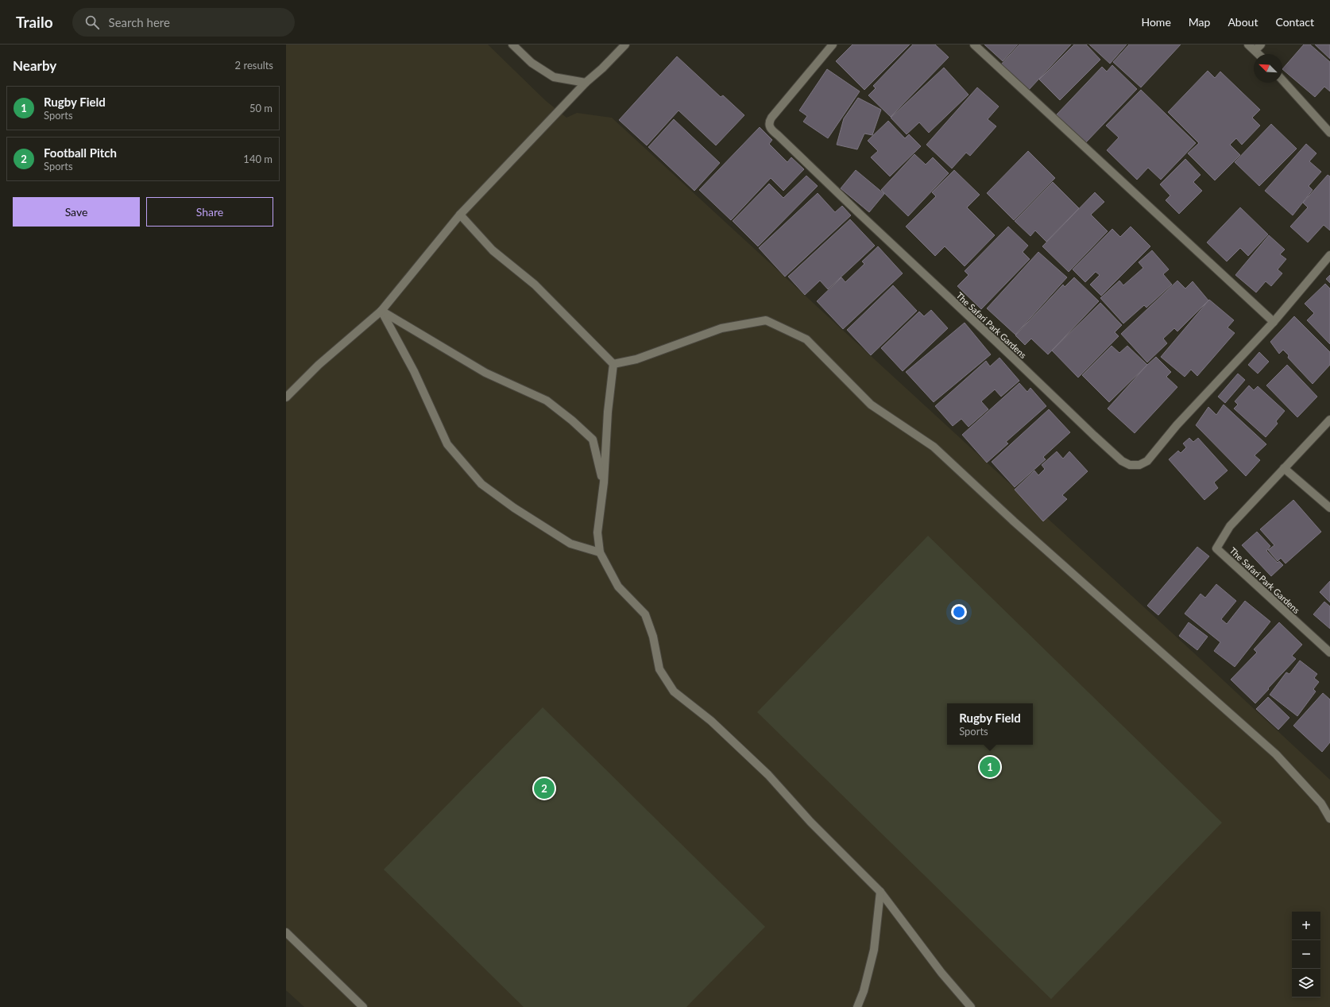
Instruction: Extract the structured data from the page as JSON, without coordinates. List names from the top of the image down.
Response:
{
  "streets": {
    "street": ["The Safari Park Gardens"]
  },
  "north": "top left",
  "page": {
    "header": "Trailo",
    "search": "Search here",
    "nav": [
      "Home",
      "Map",
      "About",
      "Contact"
    ],
    "heading": ["Nearby", "2 results"],
    "list": [
      {
        "mark": "1",
        "name": "Rugby Field",
        "note": "Sports",
        "value": "50 m"
      },
      {
        "mark": "2",
        "name": "Football Pitch",
        "note": "Sports",
        "value": "140 m"
      }
    ],
    "buttons": ["Save", "Share"],
    "popup": ["Rugby Field", "Sports"],
    "pins": ["1", "2"],
    "map_buttons": ["+", "−"]
  }
}
